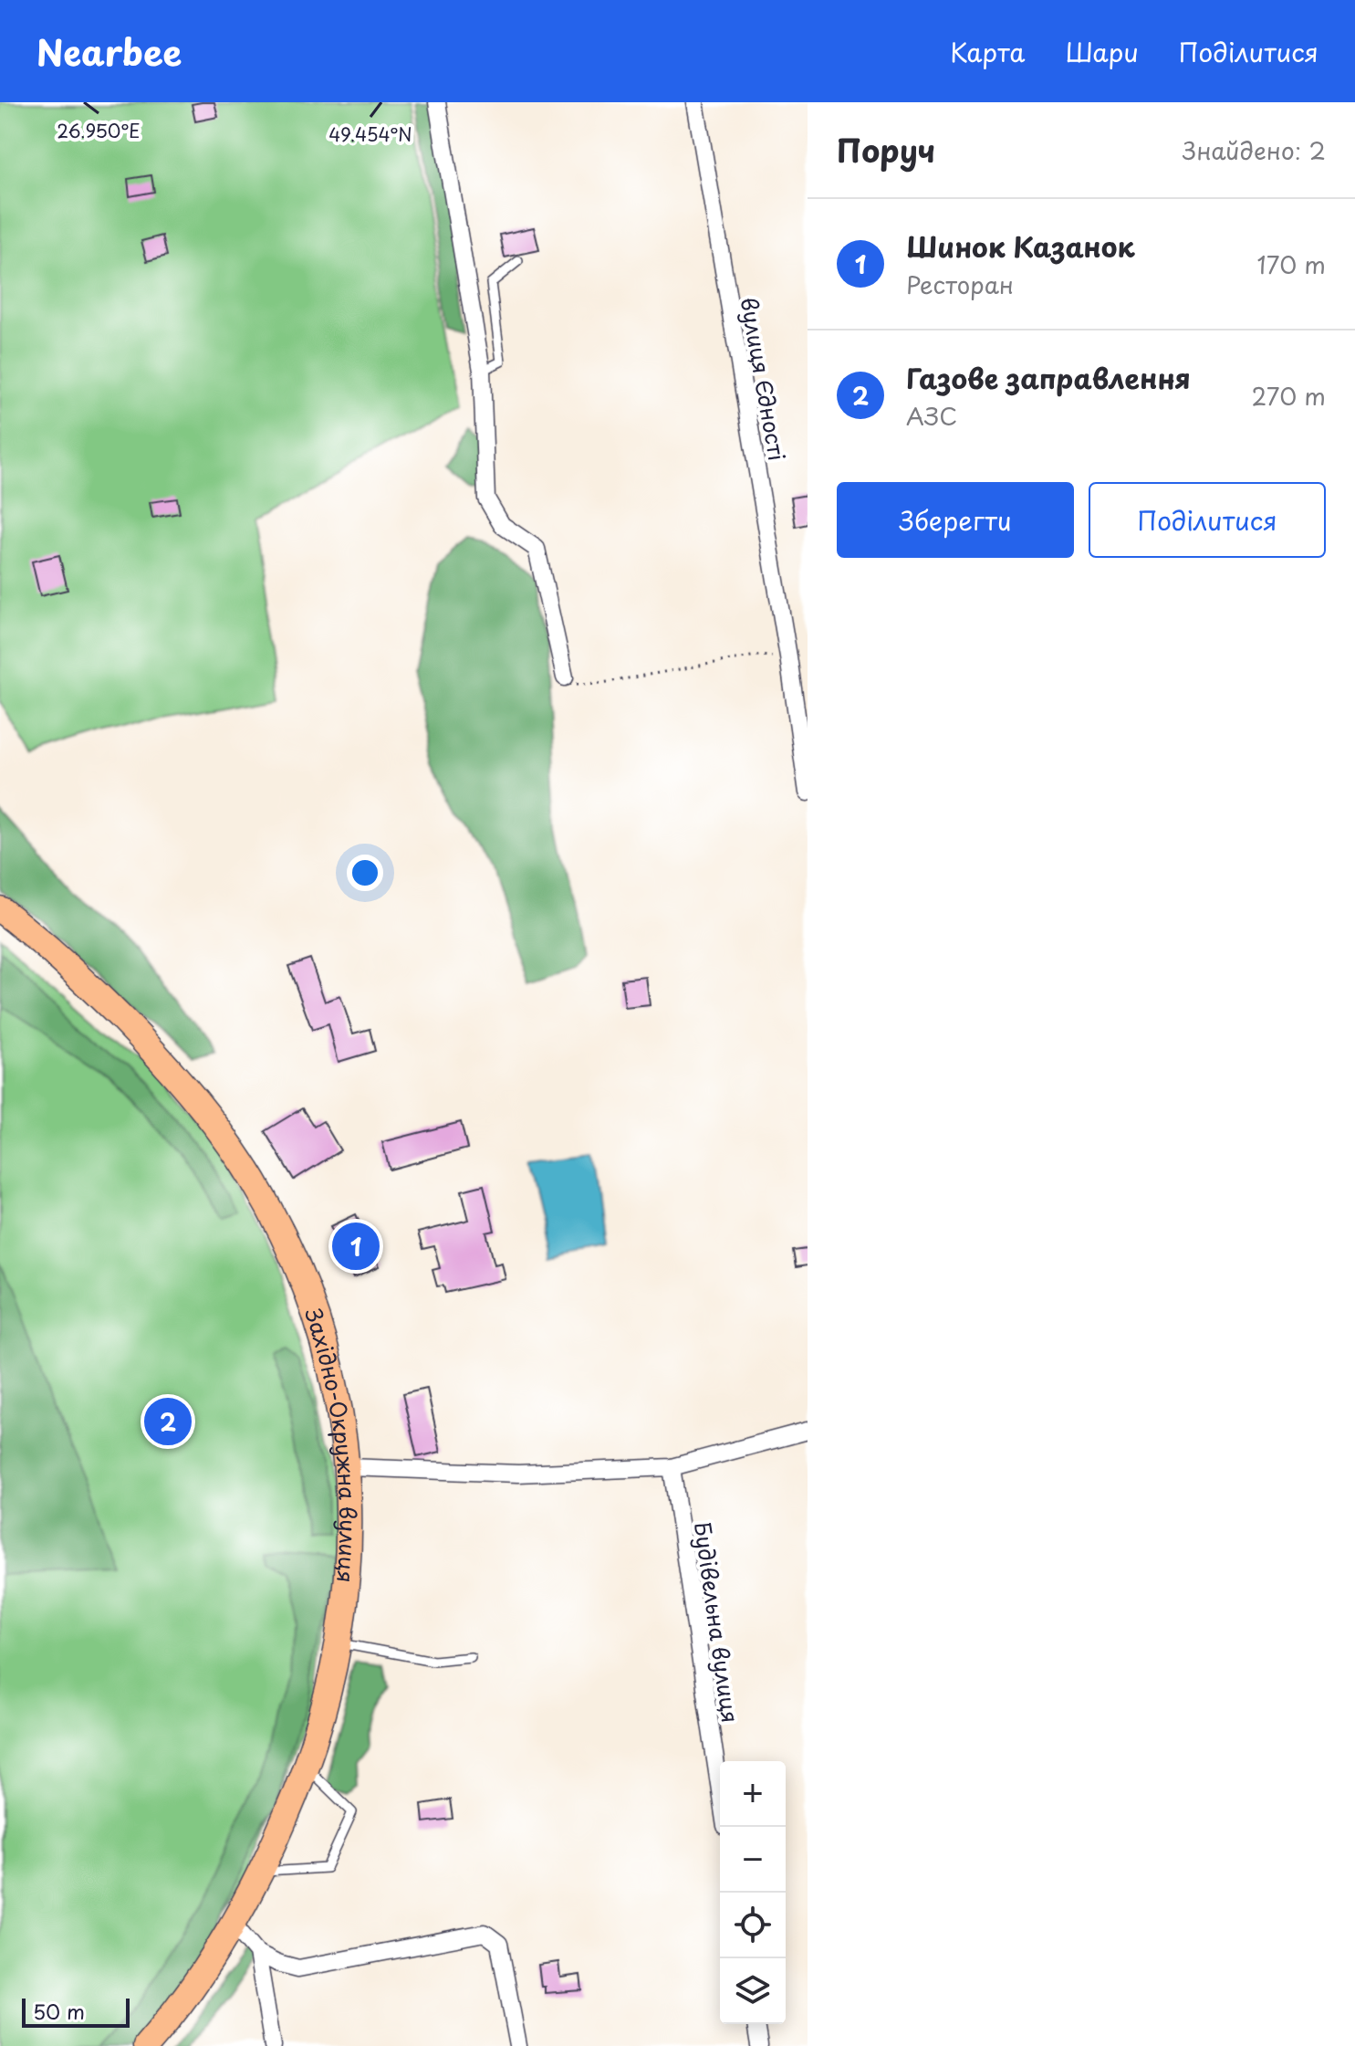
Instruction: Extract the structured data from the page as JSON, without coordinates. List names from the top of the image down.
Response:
{
  "streets": {
    "main road": ["Західно-Окружна вулиця"],
    "street": ["вулиця Єдності", "Будівельна вулиця"]
  },
  "scale_bar": "50 m",
  "page": {
    "header": "Nearbee",
    "nav": ["Карта", "Шари", "Поділитися"],
    "heading": ["Поруч", "Знайдено: 2"],
    "list": [
      {
        "mark": "1",
        "name": "Шинок Казанок",
        "note": "Ресторан",
        "value": "170 m"
      },
      {
        "mark": "2",
        "name": "Газове заправлення",
        "note": "АЗС",
        "value": "270 m"
      }
    ],
    "buttons": ["Зберегти", "Поділитися"],
    "pins": ["1", "2"],
    "map_buttons": ["+", "−"],
    "scale": "50 m"
  },
  "coordinates": ["26.950°E", "49.454°N"]
}
